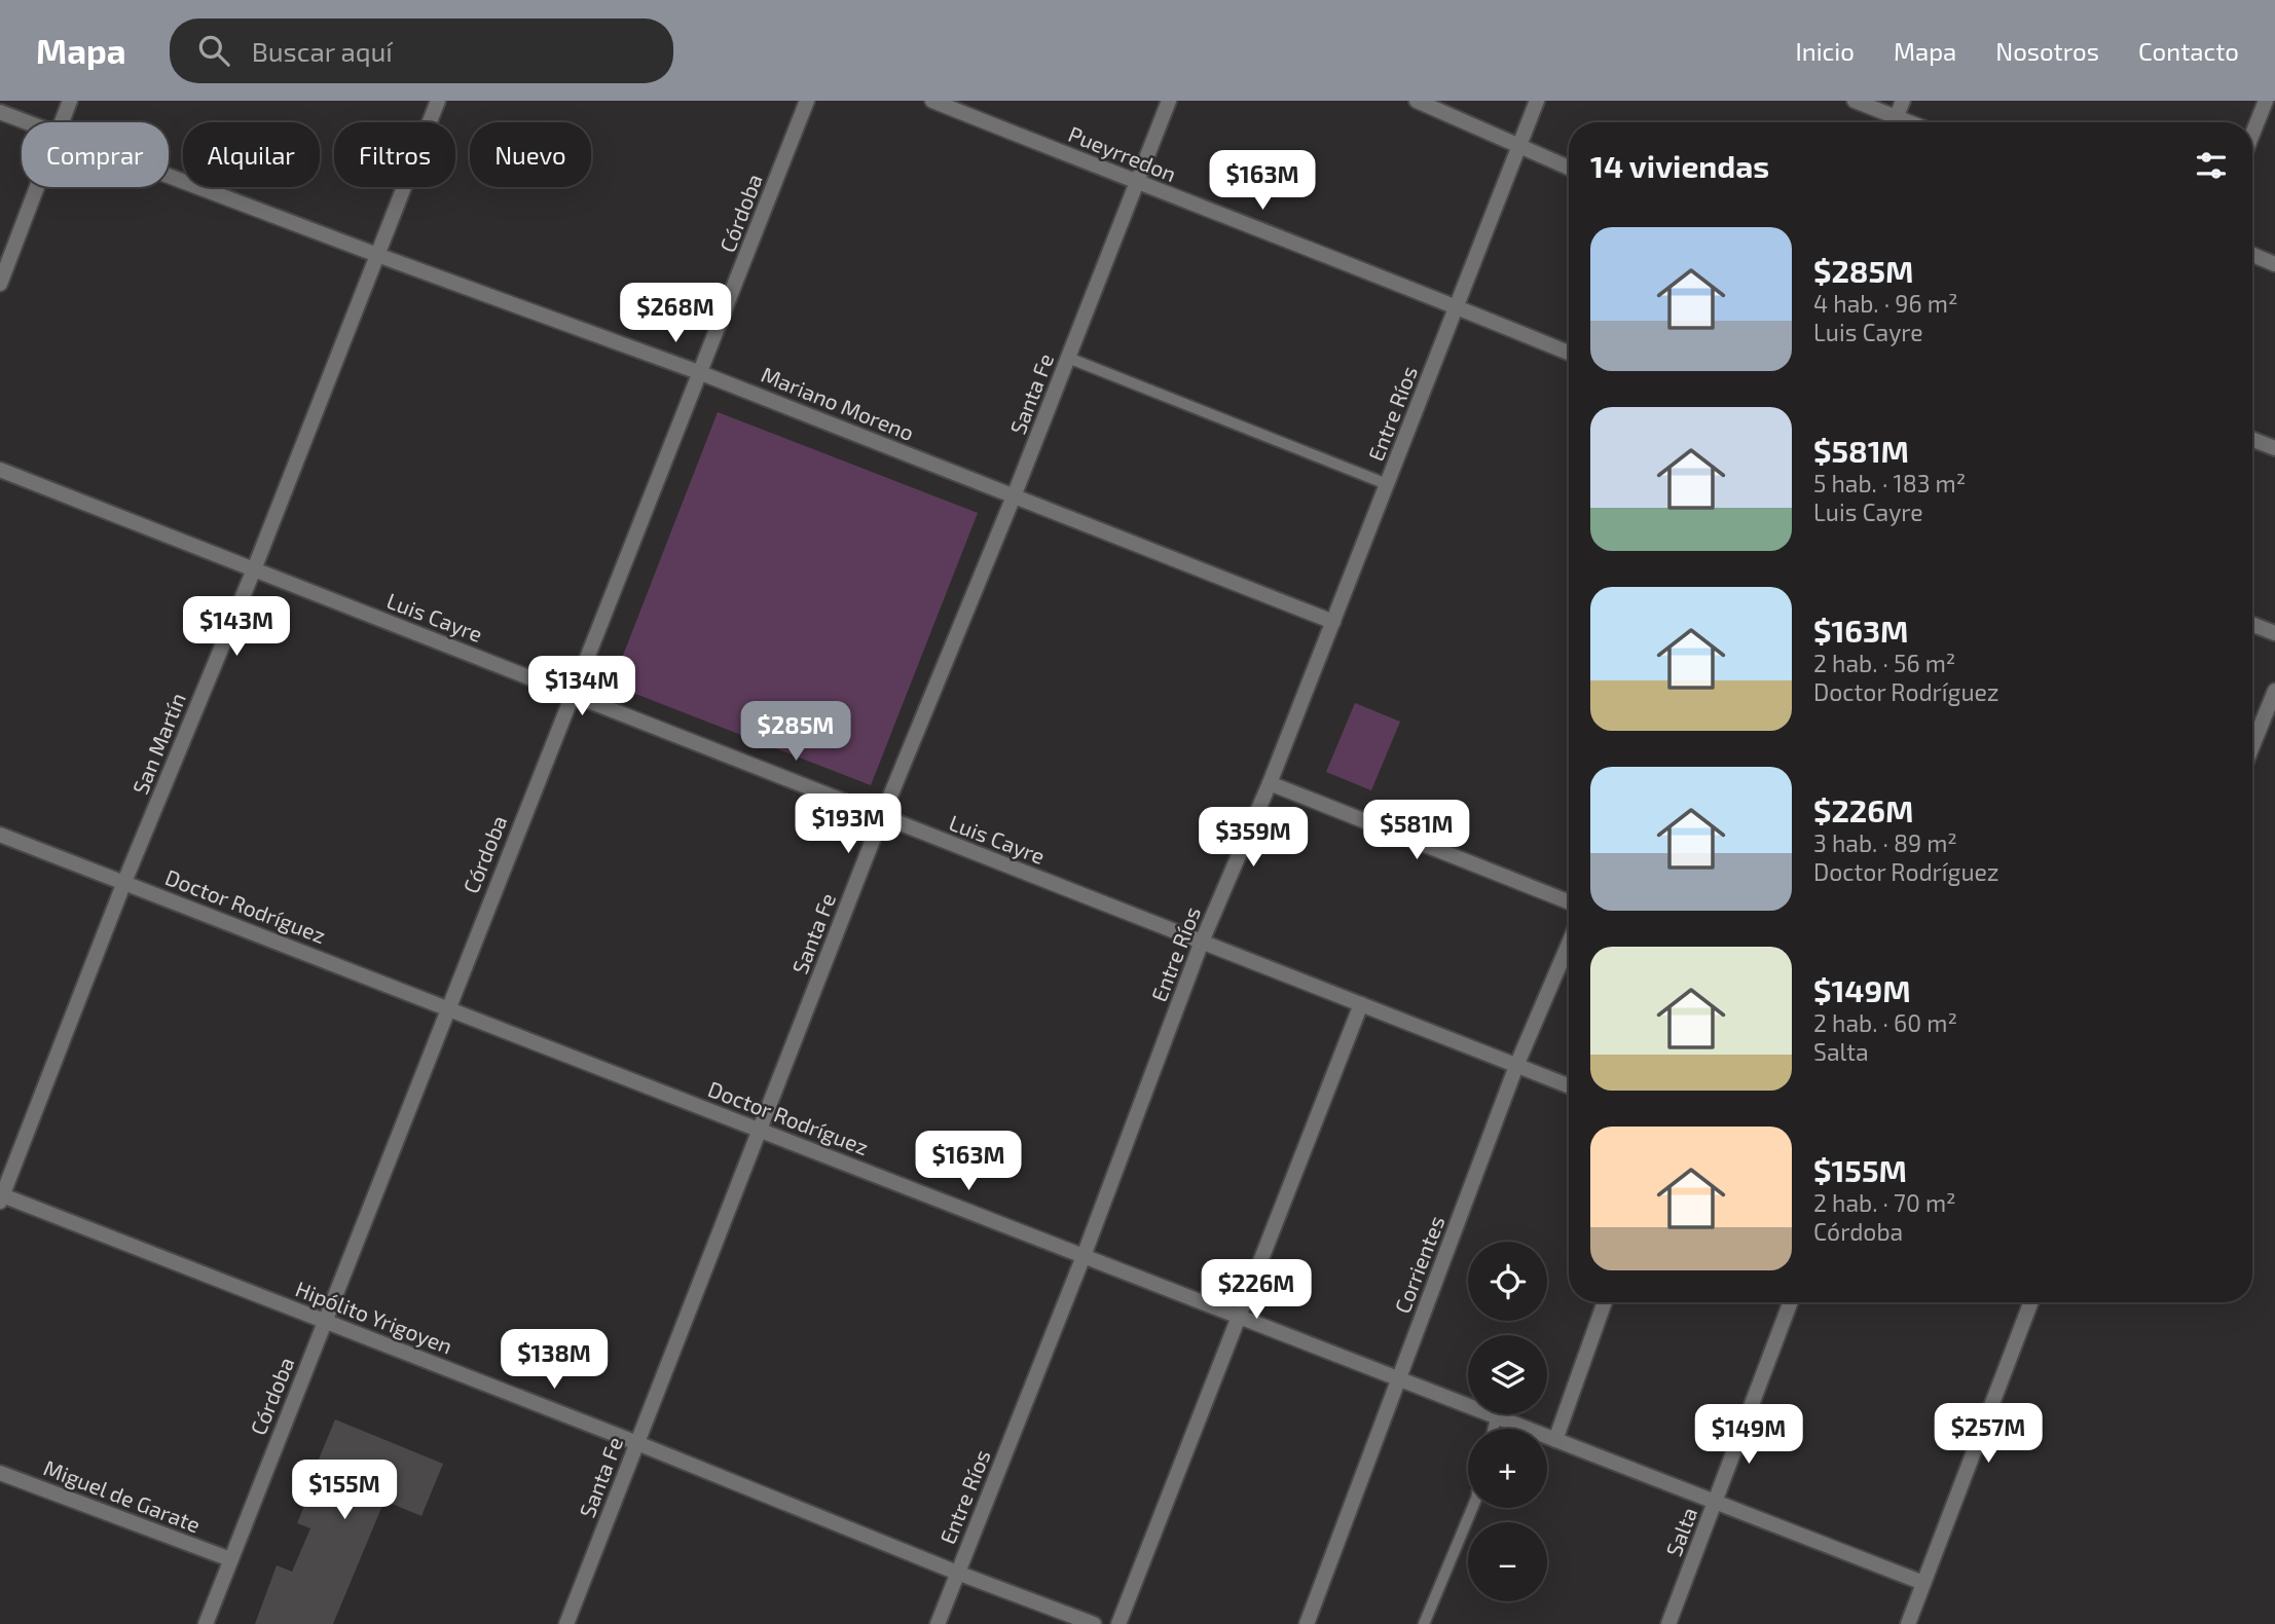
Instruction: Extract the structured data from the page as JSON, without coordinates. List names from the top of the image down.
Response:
{
  "streets": {
    "street": [
      "Pueyrredon",
      "Córdoba",
      "Santa Fe",
      "Mariano Moreno",
      "Entre Ríos",
      "Luis Cayre",
      "San Martín",
      "Doctor Rodríguez",
      "Corrientes",
      "Hipólito Yrigoyen",
      "Miguel de Garate",
      "Salta"
    ]
  },
  "crossings": [
    ["Pueyrredon", "Santa Fe"],
    ["Pueyrredon", "Entre Ríos"],
    ["Córdoba", "Mariano Moreno"],
    ["Córdoba", "Luis Cayre"],
    ["Córdoba", "Doctor Rodríguez"],
    ["Córdoba", "Hipólito Yrigoyen"],
    ["Córdoba", "Miguel de Garate"],
    ["Santa Fe", "Mariano Moreno"],
    ["Santa Fe", "Luis Cayre"],
    ["Santa Fe", "Doctor Rodríguez"],
    ["Santa Fe", "Hipólito Yrigoyen"],
    ["Mariano Moreno", "Entre Ríos"],
    ["Mariano Moreno", "San Martín"],
    ["Entre Ríos", "Luis Cayre"],
    ["Entre Ríos", "Doctor Rodríguez"],
    ["Entre Ríos", "Hipólito Yrigoyen"],
    ["Luis Cayre", "San Martín"],
    ["Luis Cayre", "Corrientes"],
    ["San Martín", "Doctor Rodríguez"],
    ["San Martín", "Hipólito Yrigoyen"],
    ["Doctor Rodríguez", "Corrientes"],
    ["Doctor Rodríguez", "Salta"]
  ],
  "page": {
    "header": "Mapa",
    "search": "Buscar aquí",
    "nav": [
      "Inicio",
      "Mapa",
      "Nosotros",
      "Contacto"
    ],
    "chip": [
      "Comprar",
      "Alquilar",
      "Filtros",
      "Nuevo"
    ],
    "heading": "14 viviendas",
    "price": [
      "$163M",
      "$268M",
      "$143M",
      "$134M",
      "$285M",
      "$193M",
      "$581M",
      "$359M",
      "$163M",
      "$226M",
      "$138M",
      "$257M",
      "$149M",
      "$155M"
    ],
    "list": [
      {
        "name": "$285M",
        "note": "4 hab. · 96 m² · Luis Cayre"
      },
      {
        "name": "$581M",
        "note": "5 hab. · 183 m² · Luis Cayre"
      },
      {
        "name": "$163M",
        "note": "2 hab. · 56 m² · Doctor Rodríguez"
      },
      {
        "name": "$226M",
        "note": "3 hab. · 89 m² · Doctor Rodríguez"
      },
      {
        "name": "$149M",
        "note": "2 hab. · 60 m² · Salta"
      },
      {
        "name": "$155M",
        "note": "2 hab. · 70 m² · Córdoba"
      }
    ],
    "map_buttons": ["+", "−"]
  }
}
